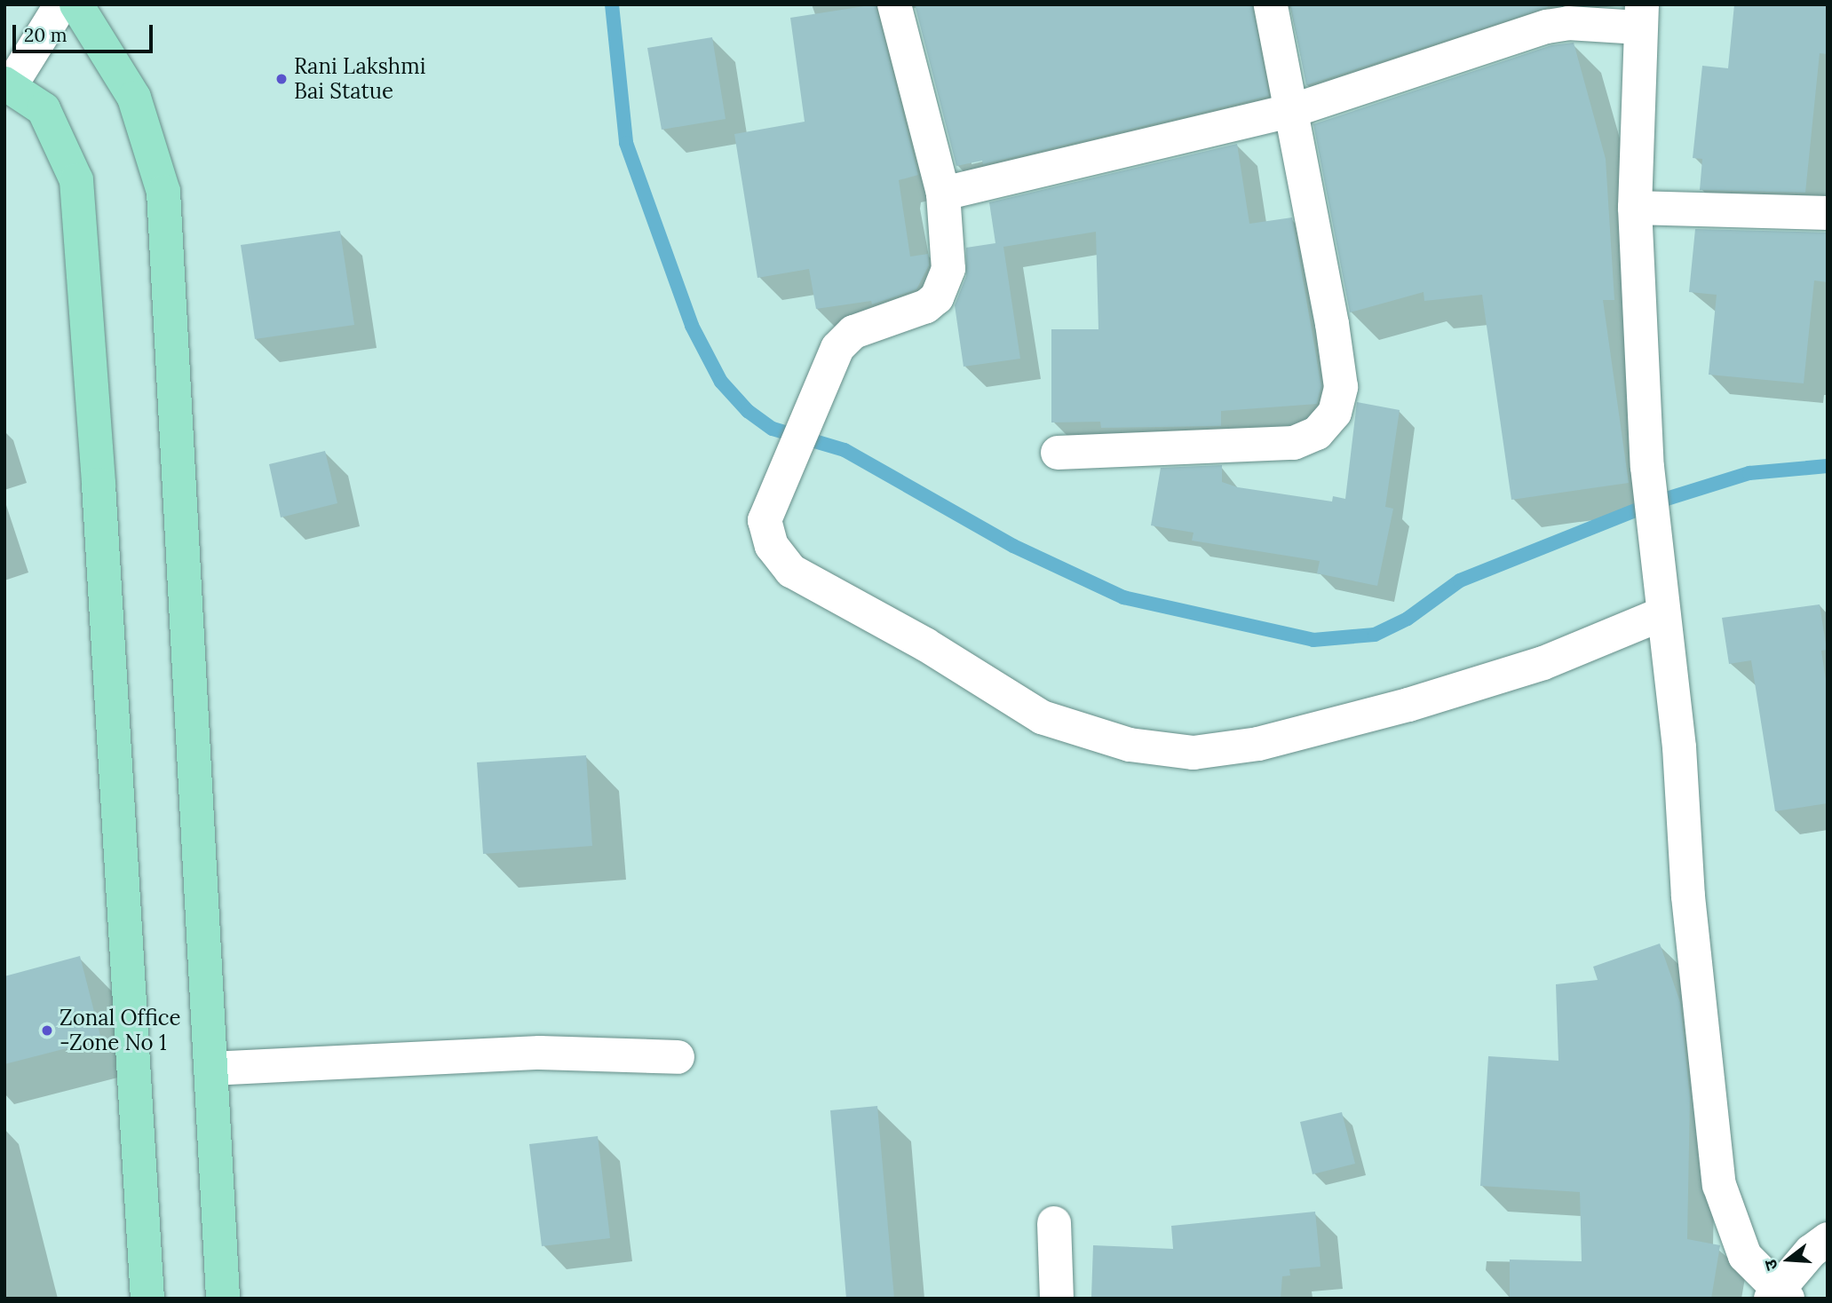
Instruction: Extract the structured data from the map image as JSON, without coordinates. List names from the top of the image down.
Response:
{
  "places": ["Rani Lakshmi Bai Statue", "Zonal Office -Zone No 1"],
  "scale_bar": "20 m",
  "north": "left"
}
